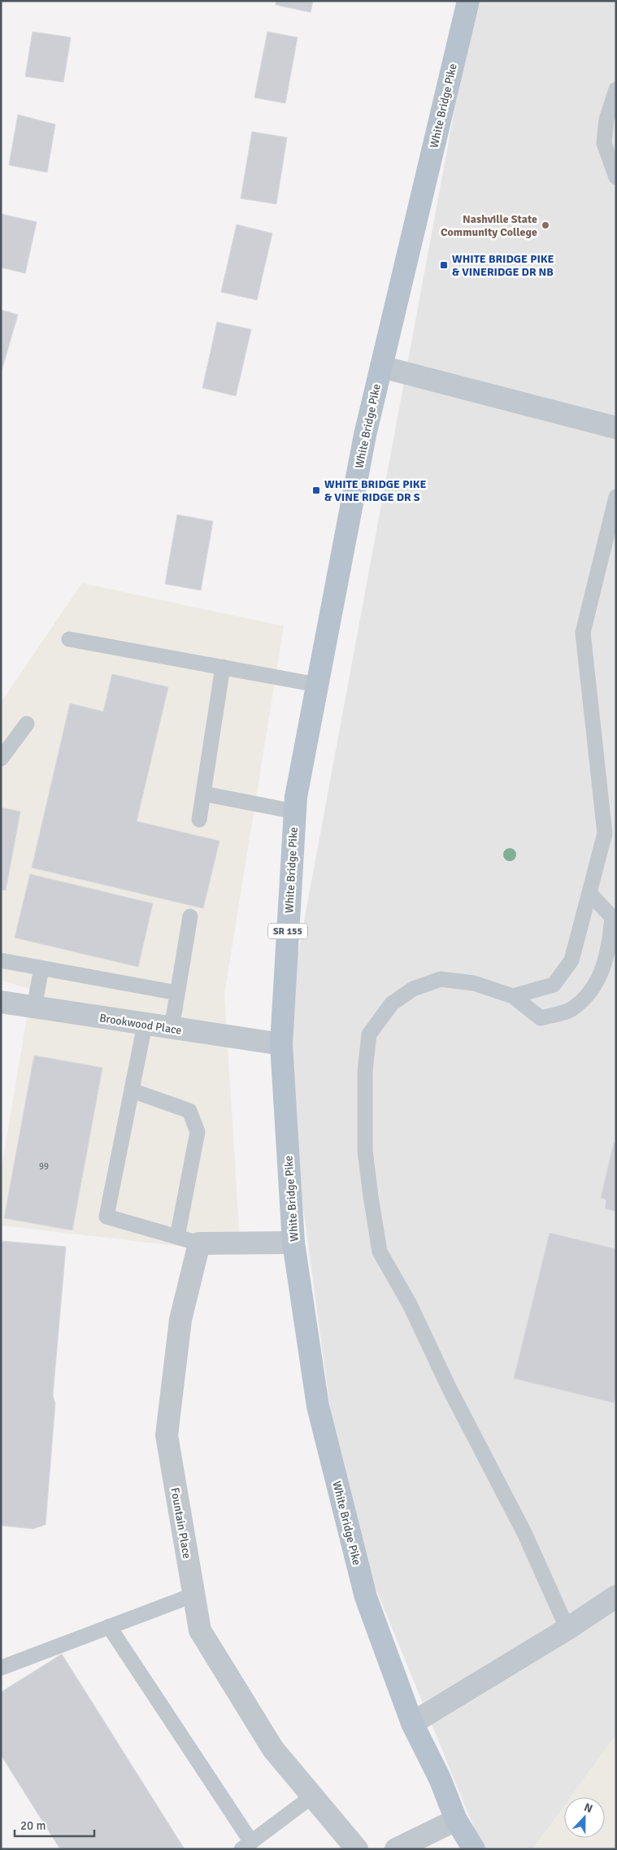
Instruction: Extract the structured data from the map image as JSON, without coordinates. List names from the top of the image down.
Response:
{
  "streets": {
    "main road": ["White Bridge Pike", "SR 155"],
    "street": ["Brookwood Place", "Fountain Place"]
  },
  "crossings": [
    ["White Bridge Pike", "Brookwood Place"]
  ],
  "places": {
    "other": ["Nashville State Community College"],
    "transit": ["WHITE BRIDGE PIKE & VINERIDGE DR NB", "WHITE BRIDGE PIKE & VINE RIDGE DR S"]
  },
  "house_numbers": ["99"],
  "scale_bar": "20 m",
  "north": "top"
}
